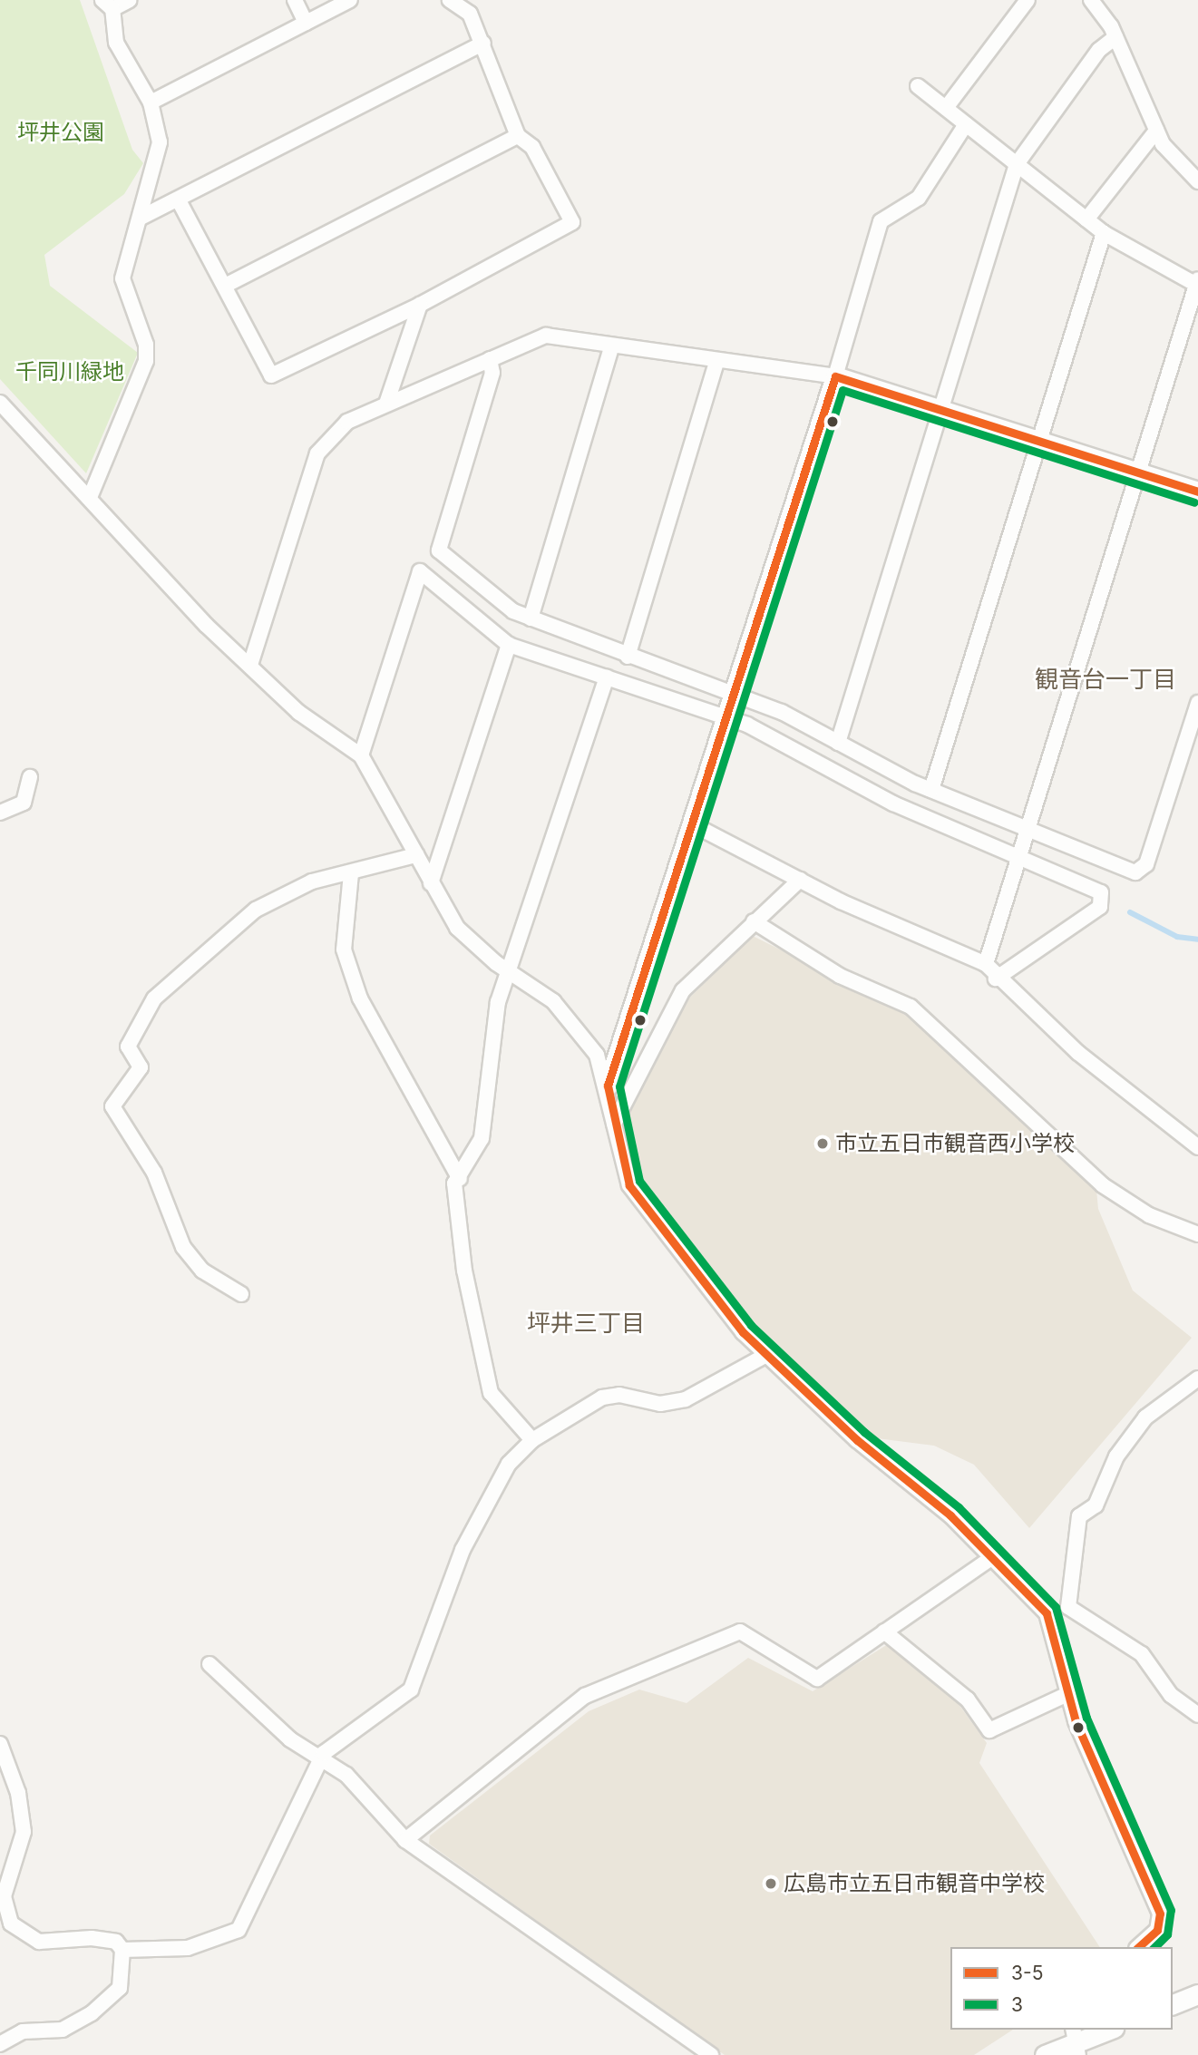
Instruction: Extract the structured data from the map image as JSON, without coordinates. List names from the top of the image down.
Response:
{
  "districts": ["観音台一丁目", "坪井三丁目"],
  "parks": ["坪井公園", "千同川緑地"],
  "places": ["市立五日市観音西小学校", "広島市立五日市観音中学校"],
  "lines": ["transit line 3-5", "transit line 3"],
  "legend": ["3-5", "3"]
}
